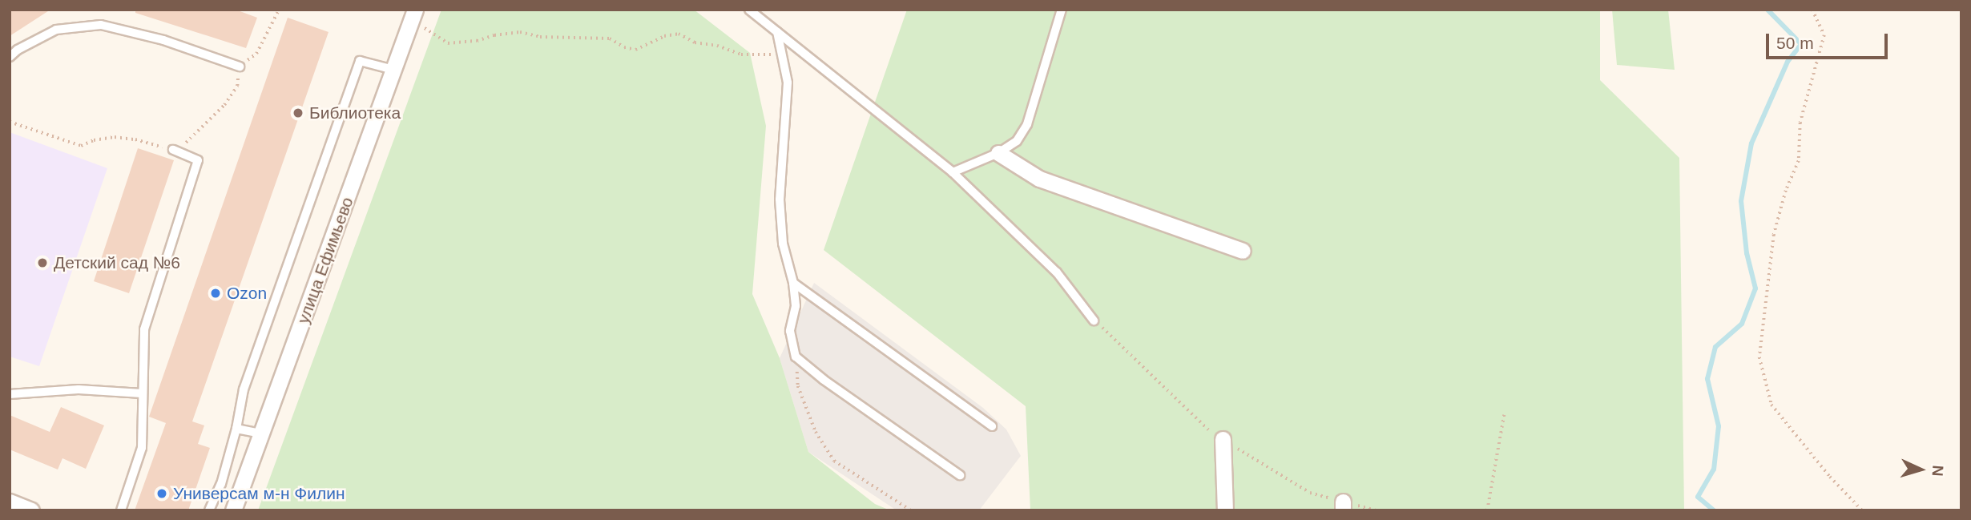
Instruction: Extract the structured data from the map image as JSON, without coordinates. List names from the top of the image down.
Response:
{
  "streets": {
    "street": ["улица Ефимьево"]
  },
  "places": [
    "Библиотека",
    "Детский сад №6",
    "Ozon",
    "Универсам м-н Филин"
  ],
  "scale_bar": "50 m",
  "north": "right"
}
